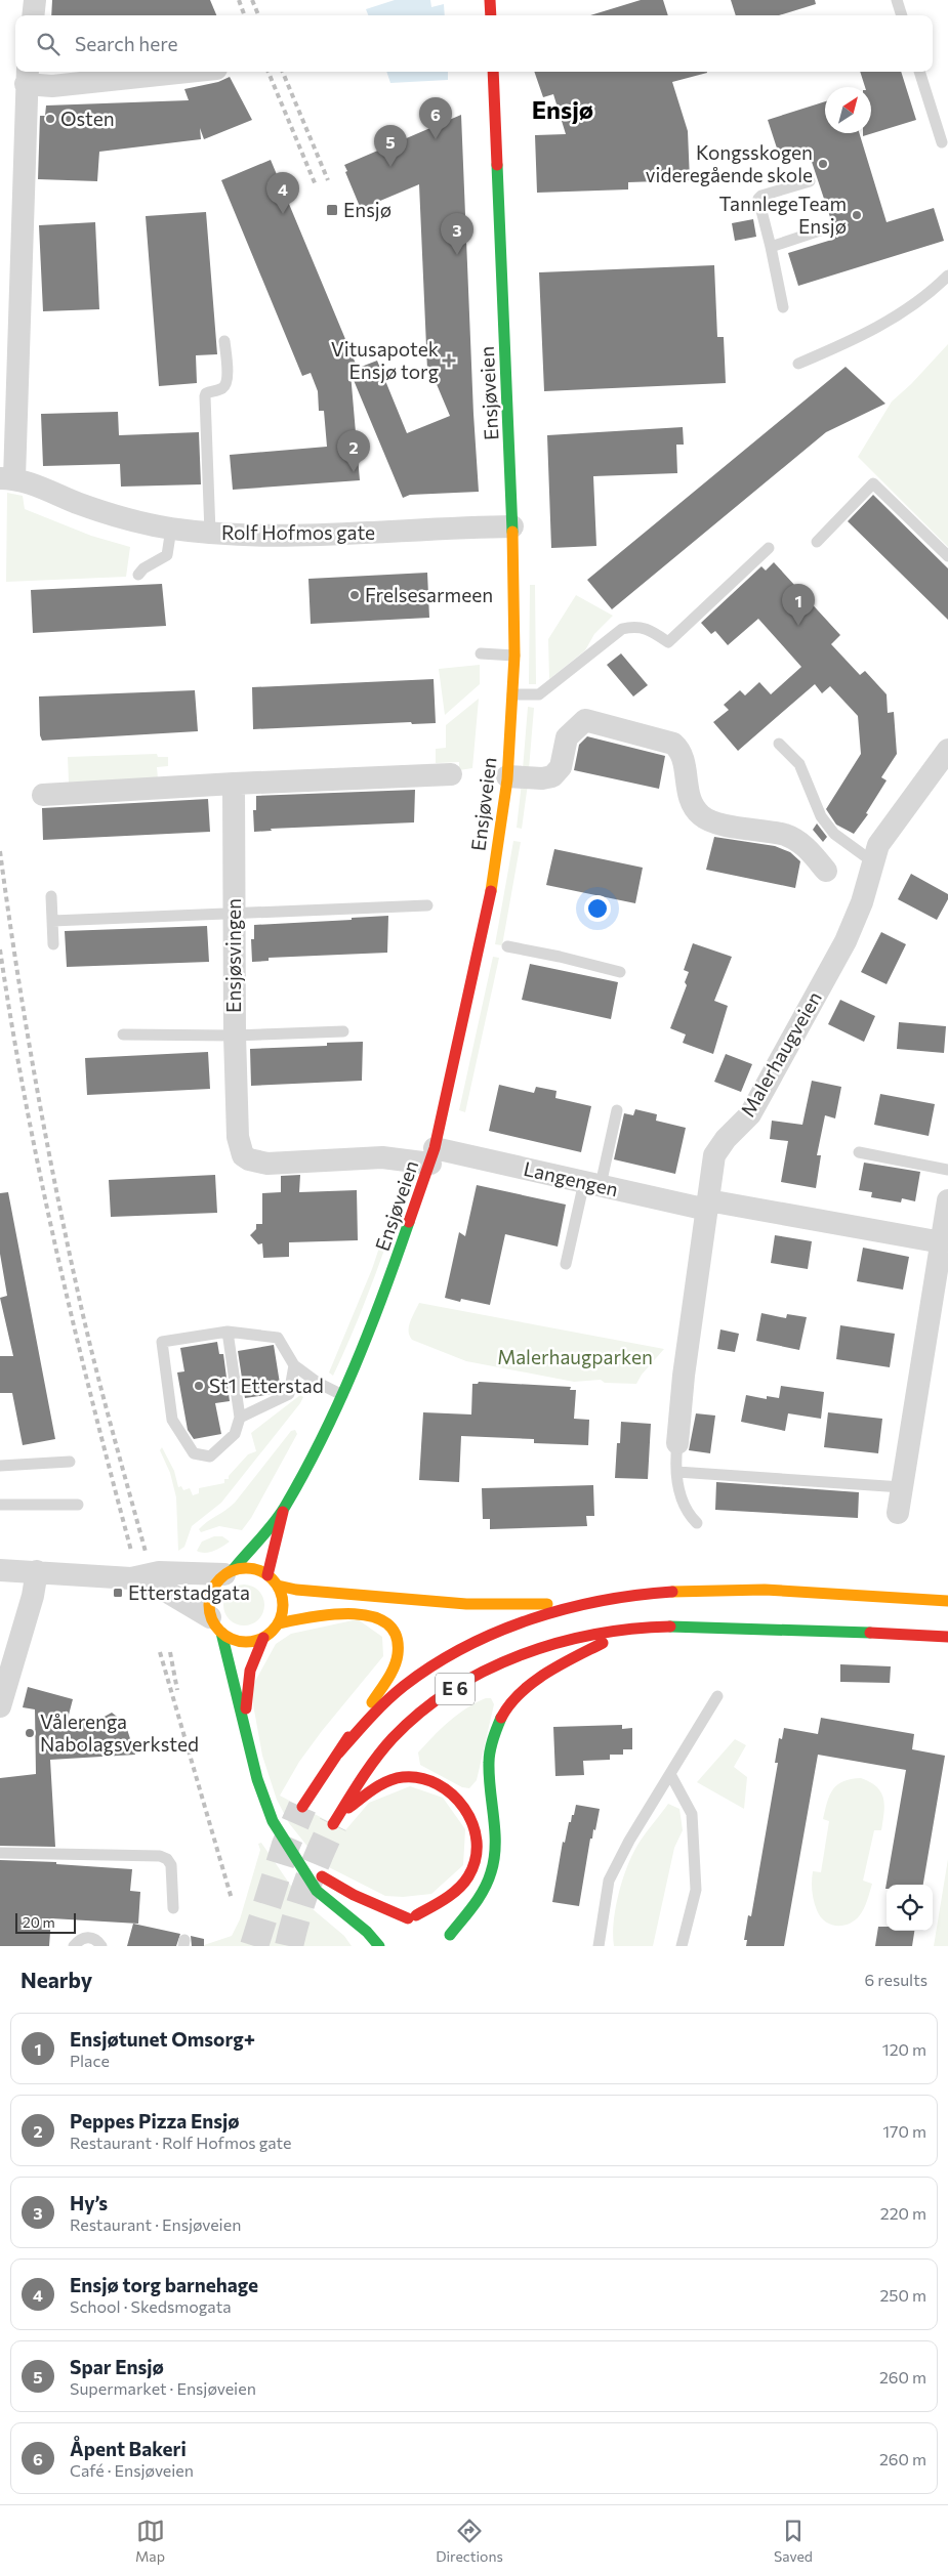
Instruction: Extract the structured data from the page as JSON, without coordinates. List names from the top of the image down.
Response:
{
  "streets": {
    "main road": ["Ensjøveien", "E 6"],
    "street": [
      "Rolf Hofmos gate",
      "Ensjøsvingen",
      "Malerhaugveien",
      "Langengen"
    ]
  },
  "crossings": [
    ["Ensjøveien", "Rolf Hofmos gate"],
    ["Ensjøveien", "Ensjøsvingen"],
    ["Ensjøveien", "Langengen"],
    ["Ensjøveien", "E 6"],
    ["Ensjøsvingen", "Langengen"],
    ["Malerhaugveien", "Langengen"]
  ],
  "districts": ["Ensjø"],
  "parks": ["Malerhaugparken"],
  "places": {
    "other": [
      "Osten",
      "Kongsskogen videregående skole",
      "TannlegeTeam Ensjø",
      "Frelsesarmeen",
      "St1 Etterstad",
      "Vålerenga Nabolagsverksted"
    ],
    "transit": ["Ensjø", "Etterstadgata"],
    "health": ["Vitusapotek Ensjø torg"]
  },
  "scale_bar": "20 m",
  "north": "top right",
  "page": {
    "search": "Search here",
    "pins": [
      "6",
      "5",
      "4",
      "3",
      "2",
      "1"
    ],
    "scale": "20 m",
    "heading": ["Nearby", "6 results"],
    "list": [
      {
        "mark": "1",
        "name": "Ensjøtunet Omsorg+",
        "note": "Place",
        "value": "120 m"
      },
      {
        "mark": "2",
        "name": "Peppes Pizza Ensjø",
        "note": "Restaurant · Rolf Hofmos gate",
        "value": "170 m"
      },
      {
        "mark": "3",
        "name": "Hy’s",
        "note": "Restaurant · Ensjøveien",
        "value": "220 m"
      },
      {
        "mark": "4",
        "name": "Ensjø torg barnehage",
        "note": "School · Skedsmogata",
        "value": "250 m"
      },
      {
        "mark": "5",
        "name": "Spar Ensjø",
        "note": "Supermarket · Ensjøveien",
        "value": "260 m"
      },
      {
        "mark": "6",
        "name": "Åpent Bakeri",
        "note": "Café · Ensjøveien",
        "value": "260 m"
      }
    ],
    "nav": ["Map", "Directions", "Saved"]
  }
}
